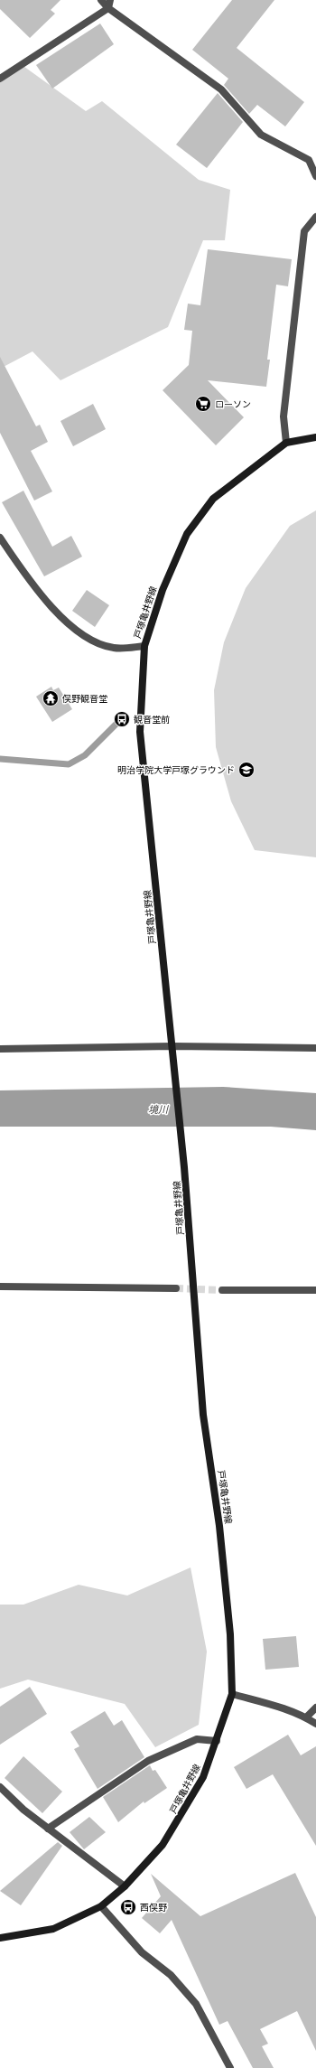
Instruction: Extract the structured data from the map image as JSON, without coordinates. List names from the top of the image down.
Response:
{
  "streets": {
    "main road": ["戸塚亀井野線"]
  },
  "water": ["境川"],
  "places": {
    "supermarket": ["ローソン"],
    "temple": ["俣野観音堂"],
    "bus stop": ["観音堂前", "西俣野"],
    "school or university": ["明治学院大学戸塚グラウンド"]
  }
}
